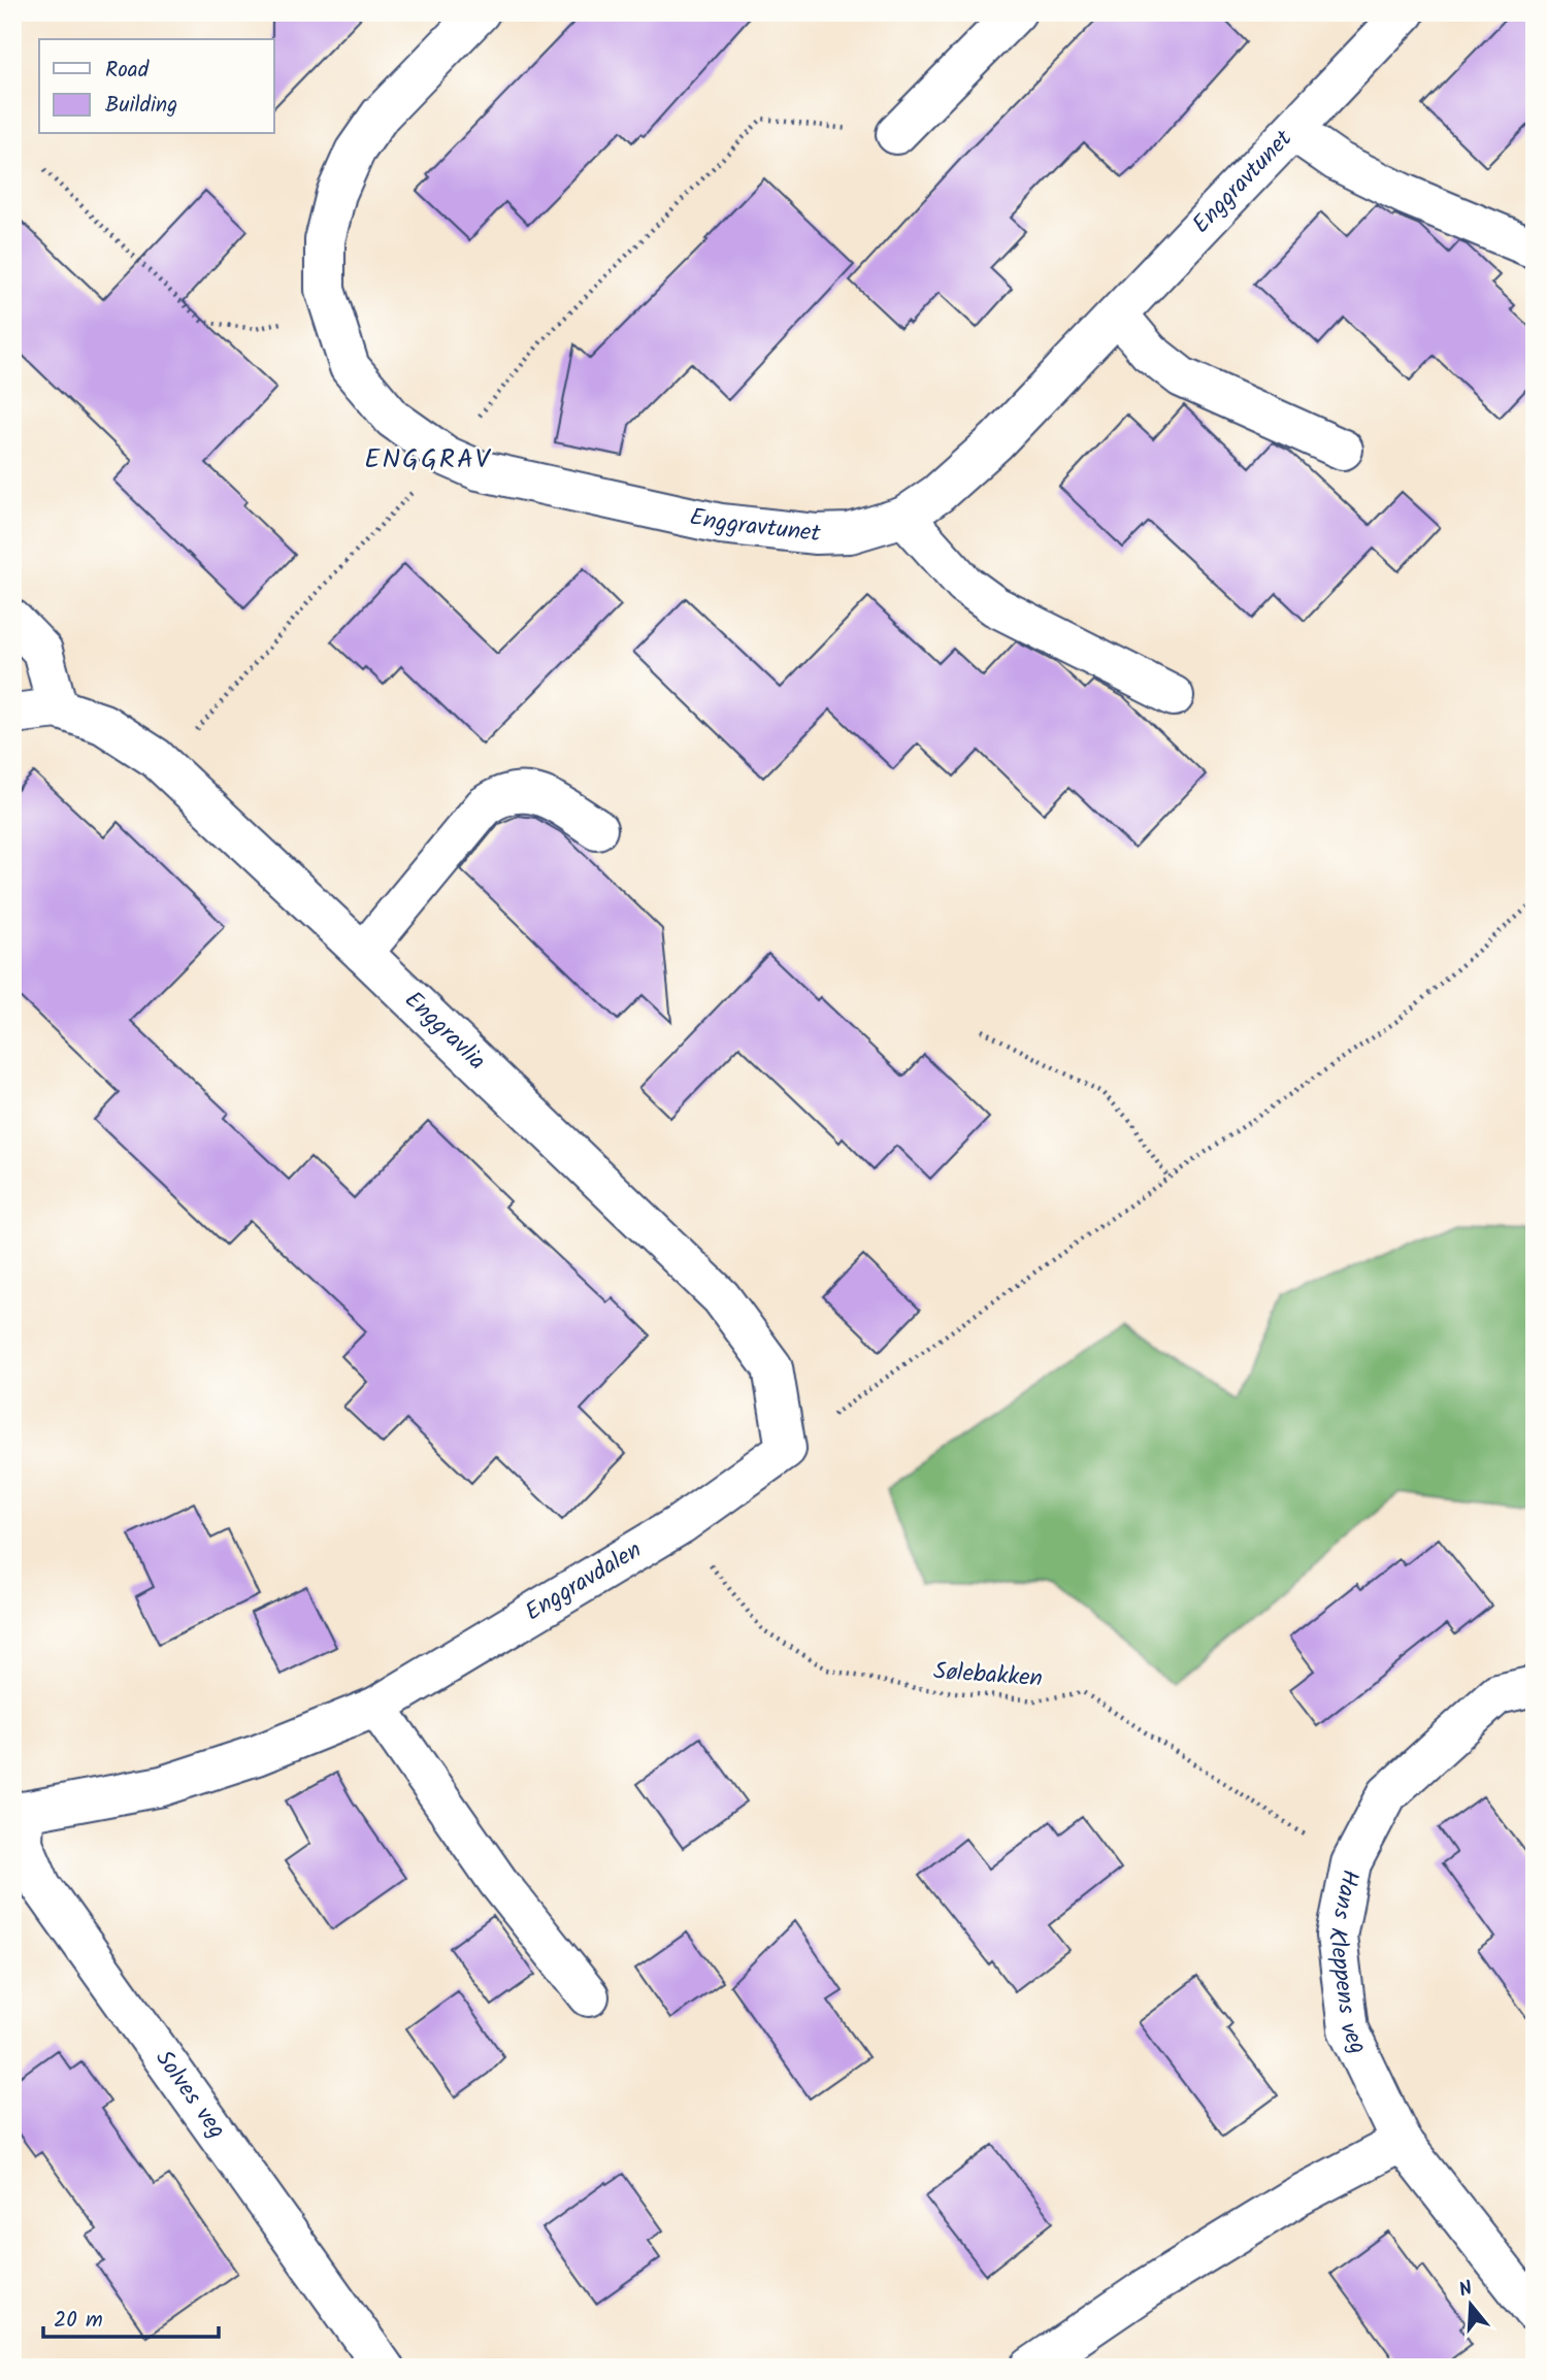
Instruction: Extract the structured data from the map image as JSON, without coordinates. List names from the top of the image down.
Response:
{
  "streets": {
    "street": [
      "Enggravtunet",
      "Enggravlia",
      "Enggravdalen",
      "Hans Kleppens veg",
      "Solves veg"
    ],
    "path": ["Sølebakken"]
  },
  "crossings": [
    ["Enggravlia", "Enggravdalen"],
    ["Enggravdalen", "Sølebakken"],
    ["Enggravdalen", "Solves veg"],
    ["Sølebakken", "Hans Kleppens veg"]
  ],
  "districts": ["ENGGRAV"],
  "legend": ["Road", "Building"],
  "scale_bar": "20 m",
  "north": "top"
}
